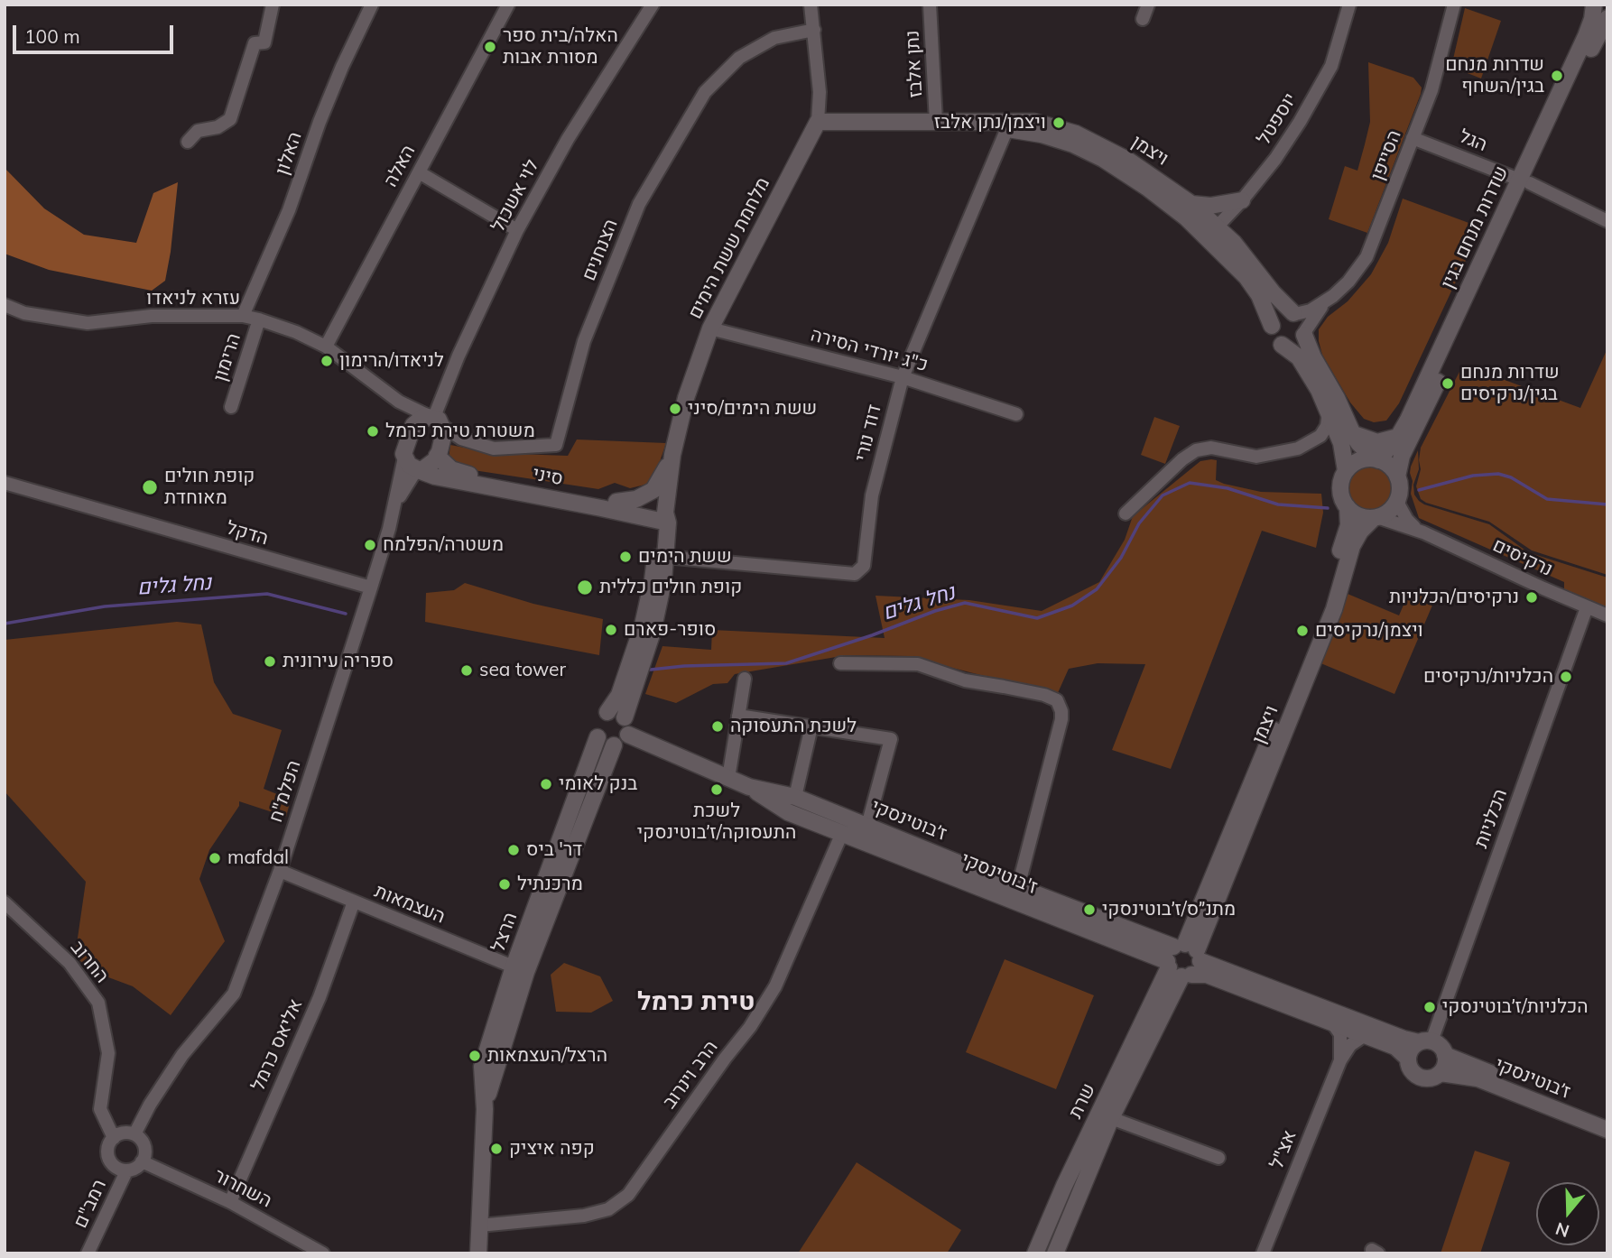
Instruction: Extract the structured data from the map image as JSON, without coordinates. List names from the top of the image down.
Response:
{
  "streets": {
    "street": [
      "נתן אלבז",
      "יוספטל",
      "הגל",
      "ויצמן",
      "האלון",
      "הסייפן",
      "האלה",
      "לוי אשכול",
      "שדרות מנחם בגין",
      "מלחמת ששת הימים",
      "הצנחנים",
      "עזרא לניאדו",
      "כ\"ג יורדי הסירה",
      "הרימון",
      "דוד נורי",
      "סיני",
      "הדקל",
      "נרקיסים",
      "הפלמ\"ח",
      "הכלניות",
      "ז׳בוטינסקי",
      "ז'בוטינסקי",
      "העצמאות",
      "הרצל",
      "החרוב",
      "אליאס כרמל",
      "הרב וינרוב",
      "שרת",
      "אצ\"ל",
      "השחרור",
      "רמב\"ם"
    ]
  },
  "crossings": [
    ["נתן אלבז", "ויצמן"],
    ["יוספטל", "ויצמן"],
    ["הגל", "הסייפן"],
    ["הגל", "שדרות מנחם בגין"],
    ["ויצמן", "הסייפן"],
    ["ויצמן", "שדרות מנחם בגין"],
    ["ויצמן", "מלחמת ששת הימים"],
    ["ויצמן", "דוד נורי"],
    ["ויצמן", "נרקיסים"],
    ["ויצמן", "ז׳בוטינסקי"],
    ["ויצמן", "ז'בוטינסקי"],
    ["ויצמן", "שרת"],
    ["האלון", "עזרא לניאדו"],
    ["האלה", "עזרא לניאדו"],
    ["לוי אשכול", "הצנחנים"],
    ["לוי אשכול", "עזרא לניאדו"],
    ["לוי אשכול", "סיני"],
    ["לוי אשכול", "הפלמ\"ח"],
    ["שדרות מנחם בגין", "נרקיסים"],
    ["מלחמת ששת הימים", "הצנחנים"],
    ["מלחמת ששת הימים", "כ\"ג יורדי הסירה"],
    ["מלחמת ששת הימים", "דוד נורי"],
    ["מלחמת ששת הימים", "סיני"],
    ["מלחמת ששת הימים", "ז׳בוטינסקי"],
    ["מלחמת ששת הימים", "הרצל"],
    ["הצנחנים", "עזרא לניאדו"],
    ["הצנחנים", "סיני"],
    ["הצנחנים", "הפלמ\"ח"],
    ["עזרא לניאדו", "הרימון"],
    ["עזרא לניאדו", "סיני"],
    ["עזרא לניאדו", "הפלמ\"ח"],
    ["כ\"ג יורדי הסירה", "דוד נורי"],
    ["סיני", "הפלמ\"ח"],
    ["הדקל", "הפלמ\"ח"],
    ["נרקיסים", "הכלניות"],
    ["הפלמ\"ח", "העצמאות"],
    ["הפלמ\"ח", "החרוב"],
    ["הפלמ\"ח", "השחרור"],
    ["הפלמ\"ח", "רמב\"ם"],
    ["הכלניות", "ז׳בוטינסקי"],
    ["ז׳בוטינסקי", "ז'בוטינסקי"],
    ["ז׳בוטינסקי", "הרצל"],
    ["ז׳בוטינסקי", "שרת"],
    ["ז׳בוטינסקי", "אצ\"ל"],
    ["ז'בוטינסקי", "הרב וינרוב"],
    ["ז'בוטינסקי", "שרת"],
    ["העצמאות", "הרצל"],
    ["העצמאות", "אליאס כרמל"],
    ["הרצל", "הרב וינרוב"],
    ["החרוב", "השחרור"],
    ["החרוב", "רמב\"ם"],
    ["אליאס כרמל", "השחרור"],
    ["השחרור", "רמב\"ם"]
  ],
  "districts": ["טירת כרמל"],
  "water": ["נחל גלים"],
  "places": [
    "האלה/בית ספר מסורת אבות",
    "שדרות מנחם בגין/השחף",
    "ויצמן/נתן אלבז",
    "לניאדו/הרימון",
    "שדרות מנחם בגין/נרקיסים",
    "ששת הימים/סיני",
    "משטרת טירת כרמל",
    "קופת חולים מאוחדת",
    "משטרה/הפלמח",
    "ששת הימים",
    "קופת חולים כללית",
    "נרקיסים/הכלניות",
    "סופר-פארם",
    "ויצמן/נרקיסים",
    "ספריה עירונית",
    "sea tower",
    "הכלניות/נרקיסים",
    "לשכת התעסוקה",
    "בנק לאומי",
    "לשכת התעסוקה/ז׳בוטינסקי",
    "דר' ביס",
    "mafdal",
    "מרכנתיל",
    "מתנ״ס/ז׳בוטינסקי",
    "הכלניות/ז׳בוטינסקי",
    "הרצל/העצמאות",
    "קפה איציק"
  ],
  "scale_bar": "100 m",
  "north": "bottom"
}
